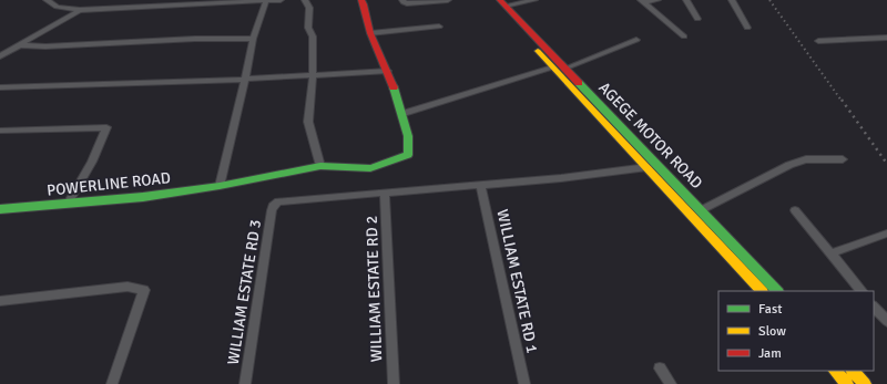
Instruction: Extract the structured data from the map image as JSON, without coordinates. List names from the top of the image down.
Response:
{
  "streets": {
    "main road": ["AGEGE MOTOR ROAD", "POWERLINE ROAD"],
    "street": ["WILLIAM ESTATE RD 1", "WILLIAM ESTATE RD 2", "WILLIAM ESTATE RD 3"]
  },
  "crossings": [
    ["WILLIAM ESTATE RD 2", "WILLIAM ESTATE RD 3"]
  ],
  "legend": ["Fast", "Slow", "Jam"]
}
